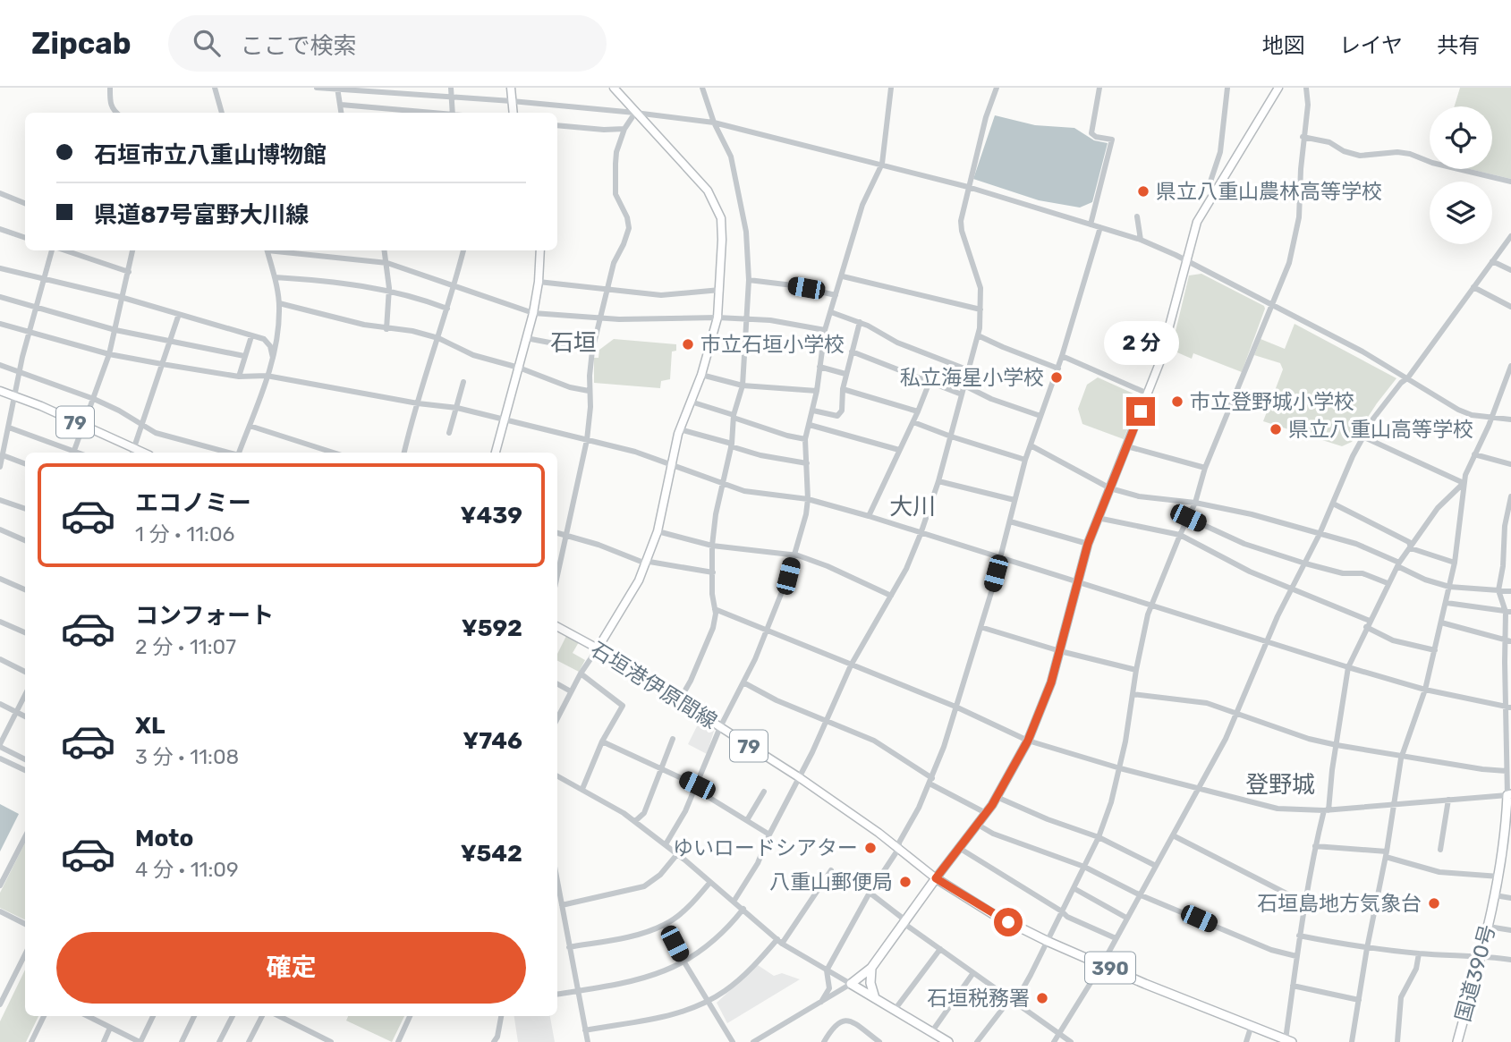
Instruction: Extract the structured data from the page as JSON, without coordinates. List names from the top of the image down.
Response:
{
  "streets": {
    "highway": ["390", "国道390号"],
    "main road": ["79", "石垣港伊原間線"]
  },
  "crossings": [
    ["石垣港伊原間線", "390"]
  ],
  "districts": ["石垣", "大川", "登野城"],
  "places": [
    "県立八重山農林高等学校",
    "市立石垣小学校",
    "私立海星小学校",
    "市立登野城小学校",
    "県立八重山高等学校",
    "ゆいロードシアター",
    "八重山郵便局",
    "石垣島地方気象台",
    "石垣税務署"
  ],
  "page": {
    "header": "Zipcab",
    "search": "ここで検索",
    "nav": ["地図", "レイヤ", "共有"],
    "banner": ["石垣市立八重山博物館", "県道87号富野大川線"],
    "bubble": "2 分",
    "list": [
      {
        "name": "エコノミー",
        "note": "1 分 · 11:06",
        "value": "¥439"
      },
      {
        "name": "コンフォート",
        "note": "2 分 · 11:07",
        "value": "¥592"
      },
      {
        "name": "XL",
        "note": "3 分 · 11:08",
        "value": "¥746"
      },
      {
        "name": "Moto",
        "note": "4 分 · 11:09",
        "value": "¥542"
      }
    ],
    "buttons": "確定"
  }
}
